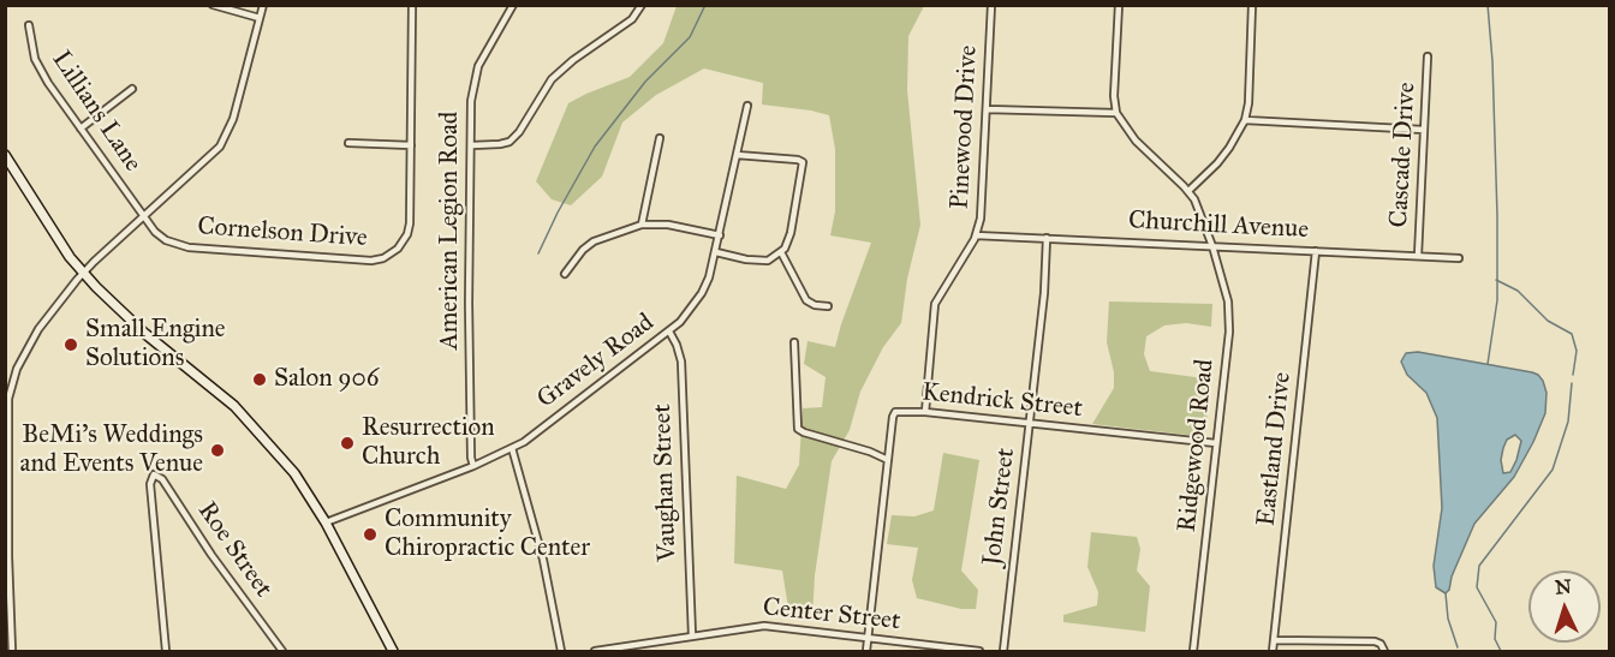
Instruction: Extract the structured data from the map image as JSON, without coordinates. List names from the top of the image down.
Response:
{
  "streets": {
    "street": [
      "Lillians Lane",
      "Pinewood Drive",
      "Cascade Drive",
      "Churchill Avenue",
      "American Legion Road",
      "Cornelson Drive",
      "Gravely Road",
      "Kendrick Street",
      "Ridgewood Road",
      "Eastland Drive",
      "Vaughan Street",
      "John Street",
      "Roe Street",
      "Center Street"
    ]
  },
  "crossings": [
    ["Lillians Lane", "Cornelson Drive"],
    ["Pinewood Drive", "Churchill Avenue"],
    ["Pinewood Drive", "Kendrick Street"],
    ["Cascade Drive", "Churchill Avenue"],
    ["Churchill Avenue", "Ridgewood Road"],
    ["Churchill Avenue", "Eastland Drive"],
    ["Churchill Avenue", "John Street"],
    ["American Legion Road", "Gravely Road"],
    ["Gravely Road", "Vaughan Street"],
    ["Kendrick Street", "Ridgewood Road"],
    ["Kendrick Street", "John Street"],
    ["Kendrick Street", "Center Street"],
    ["Vaughan Street", "Center Street"]
  ],
  "places": [
    "Small Engine Solutions",
    "Salon 906",
    "Resurrection Church",
    "BeMi's Weddings and Events Venue",
    "Community Chiropractic Center"
  ],
  "north": "top"
}
